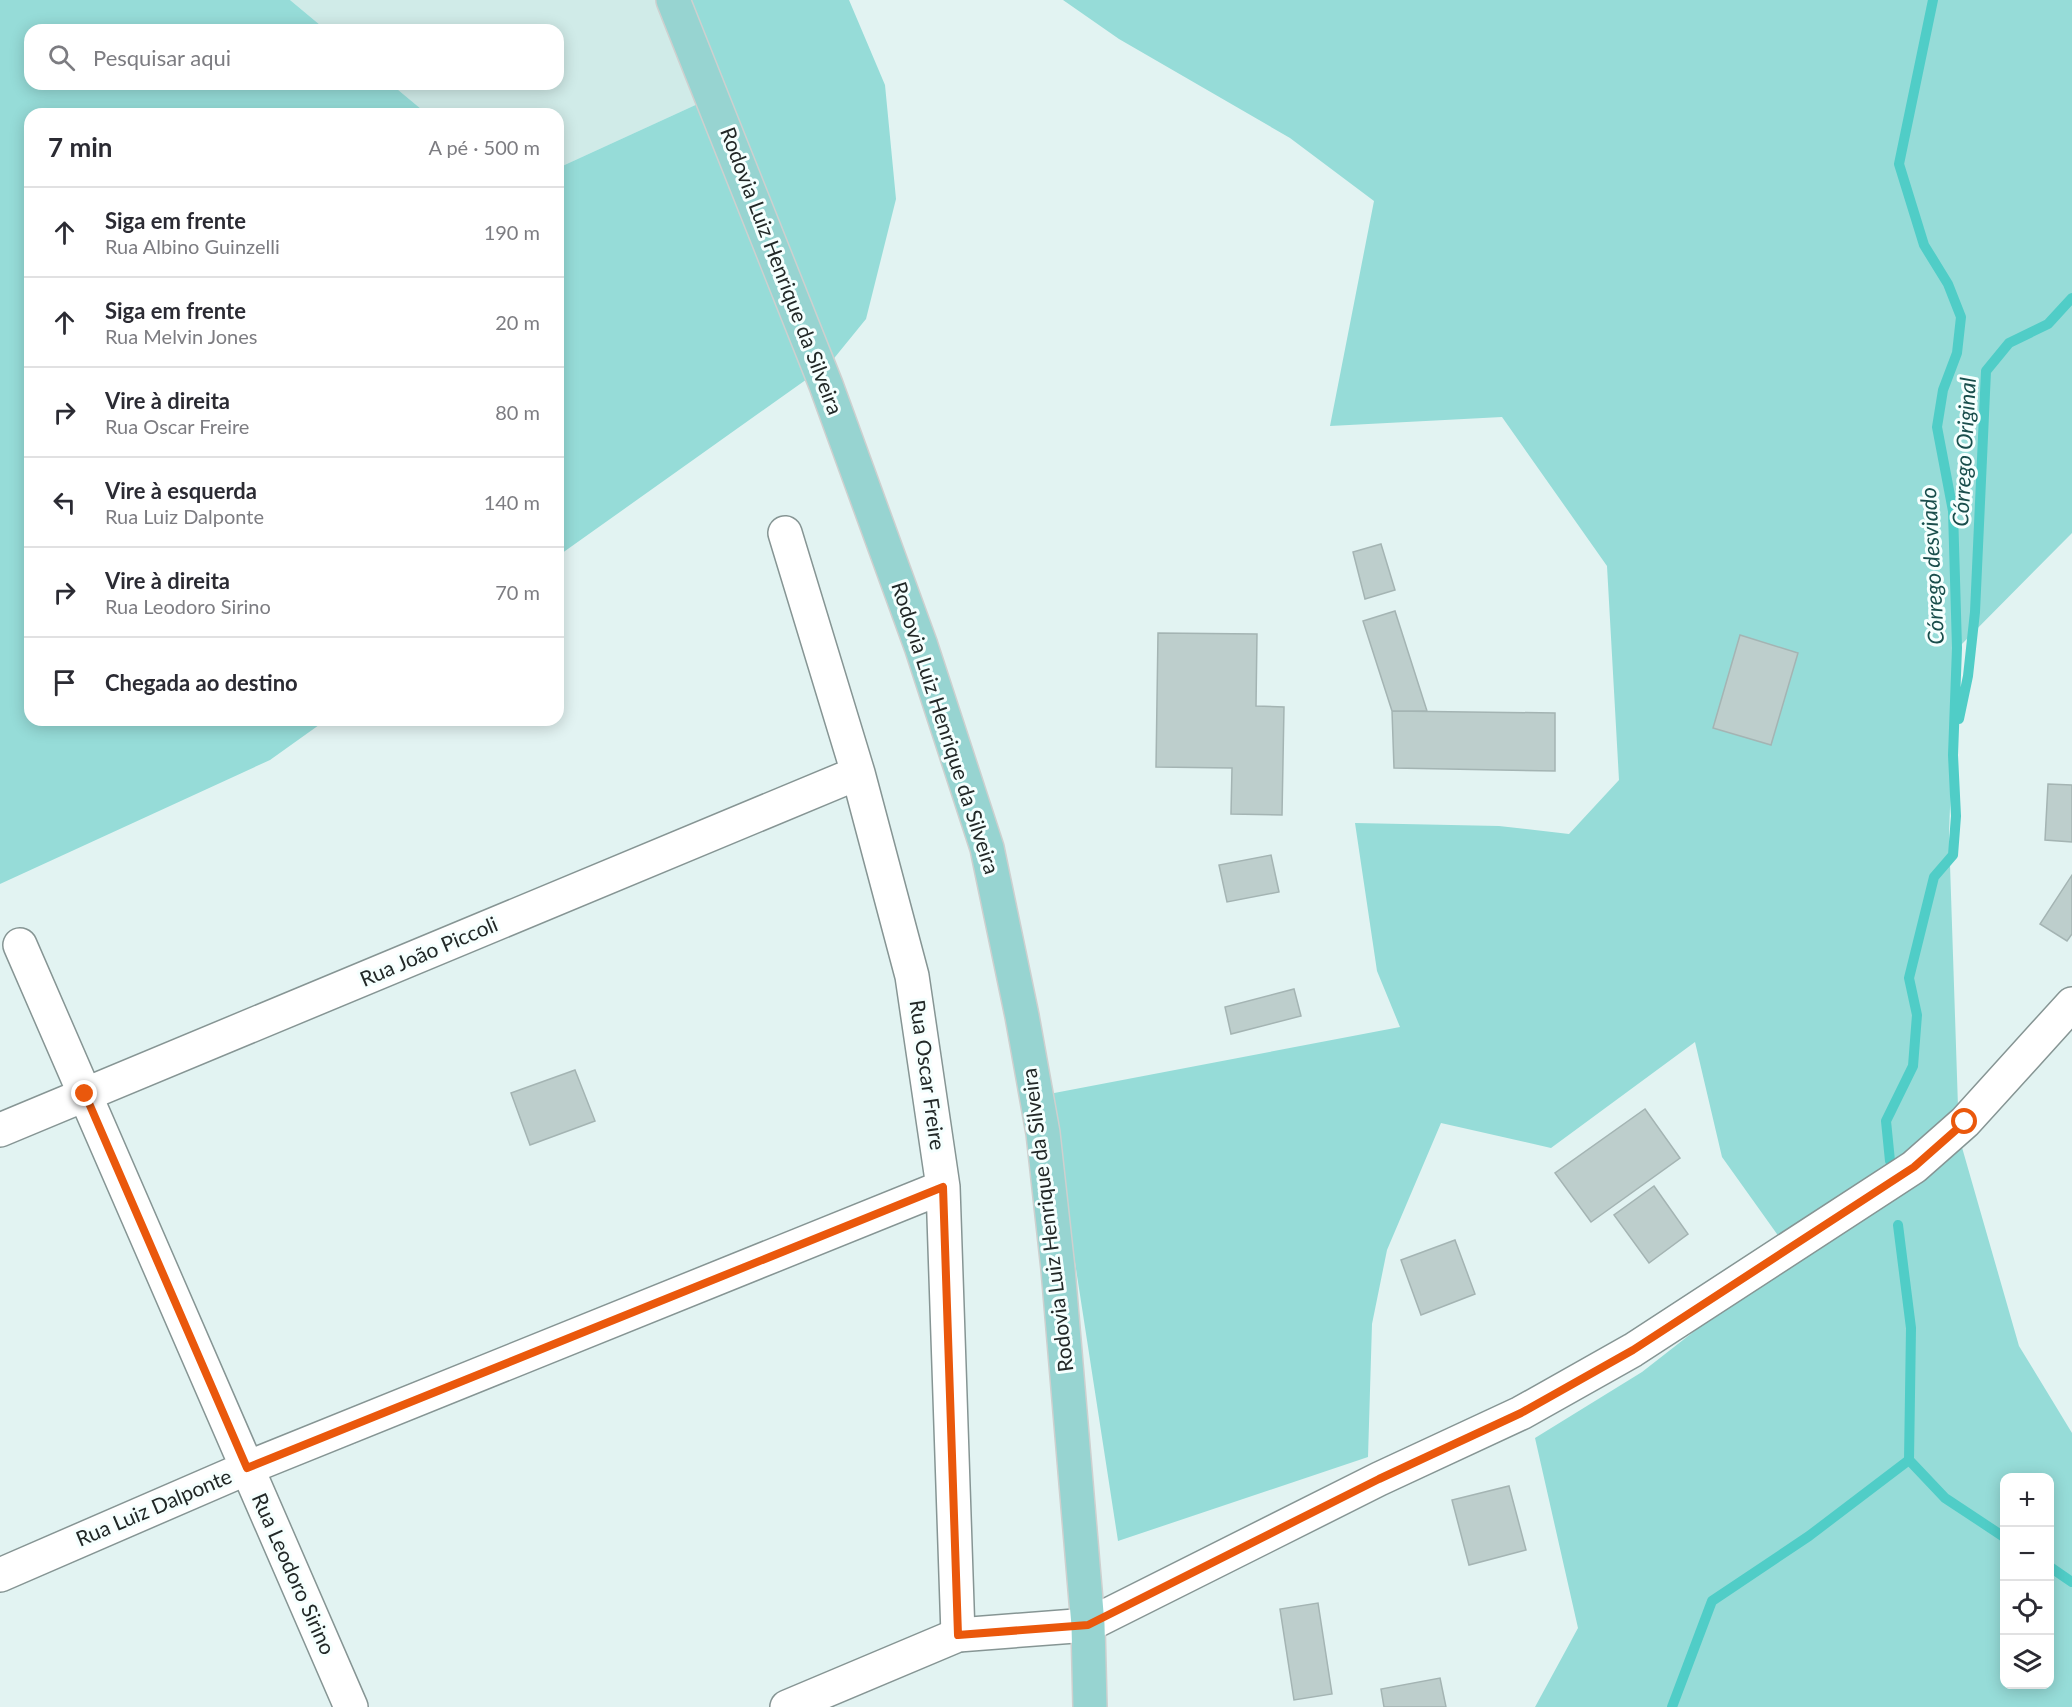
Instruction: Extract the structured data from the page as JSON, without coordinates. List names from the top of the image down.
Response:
{
  "streets": {
    "main road": ["Rodovia Luiz Henrique da Silveira"],
    "street": [
      "Rua João Piccoli",
      "Rua Oscar Freire",
      "Rua Luiz Dalponte",
      "Rua Leodoro Sirino"
    ]
  },
  "crossings": [
    ["Rua João Piccoli", "Rua Oscar Freire"],
    ["Rua João Piccoli", "Rua Leodoro Sirino"],
    ["Rua Oscar Freire", "Rua Luiz Dalponte"],
    ["Rua Luiz Dalponte", "Rua Leodoro Sirino"]
  ],
  "water": ["Córrego Original", "Córrego desviado"],
  "page": {
    "search": "Pesquisar aqui",
    "heading": ["7 min", "A pé · 500 m"],
    "list": [
      ["Siga em frente", "Rua Albino Guinzelli", "190 m"],
      ["Siga em frente", "Rua Melvin Jones", "20 m"],
      ["Vire à direita", "Rua Oscar Freire", "80 m"],
      ["Vire à esquerda", "Rua Luiz Dalponte", "140 m"],
      ["Vire à direita", "Rua Leodoro Sirino", "70 m"],
      "Chegada ao destino"
    ],
    "map_buttons": ["+", "−"]
  }
}
